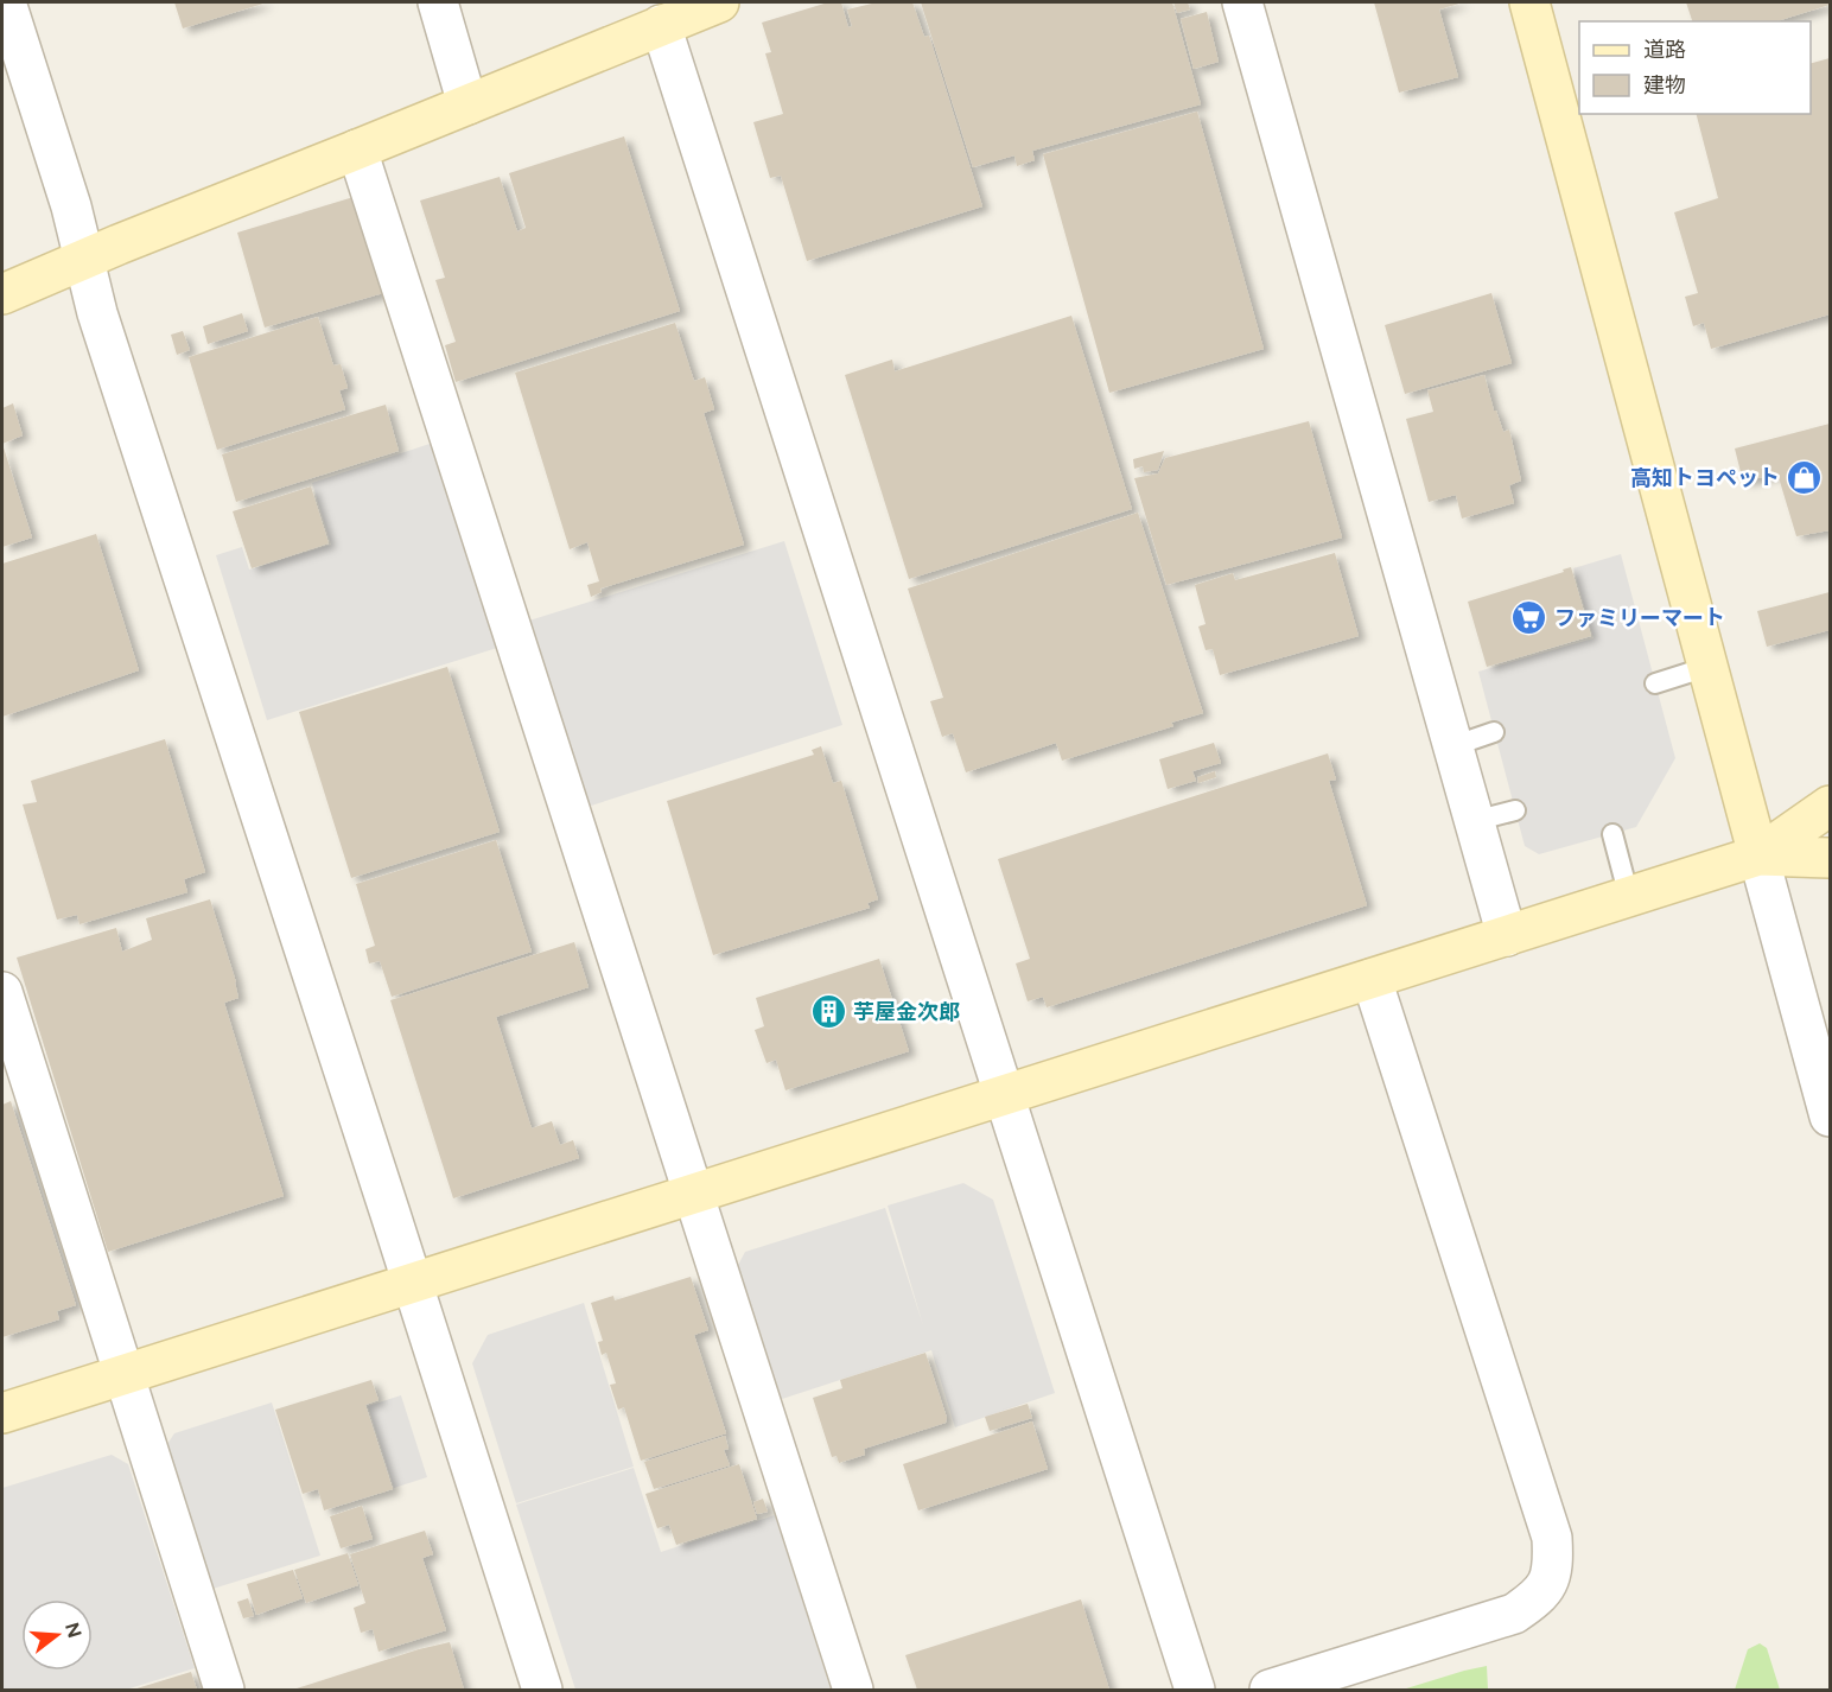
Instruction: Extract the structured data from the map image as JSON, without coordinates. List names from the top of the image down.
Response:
{
  "places": {
    "shop": ["高知トヨペット"],
    "supermarket": ["ファミリーマート"],
    "building": ["芋屋金次郎"]
  },
  "legend": ["道路", "建物"],
  "north": "right"
}
